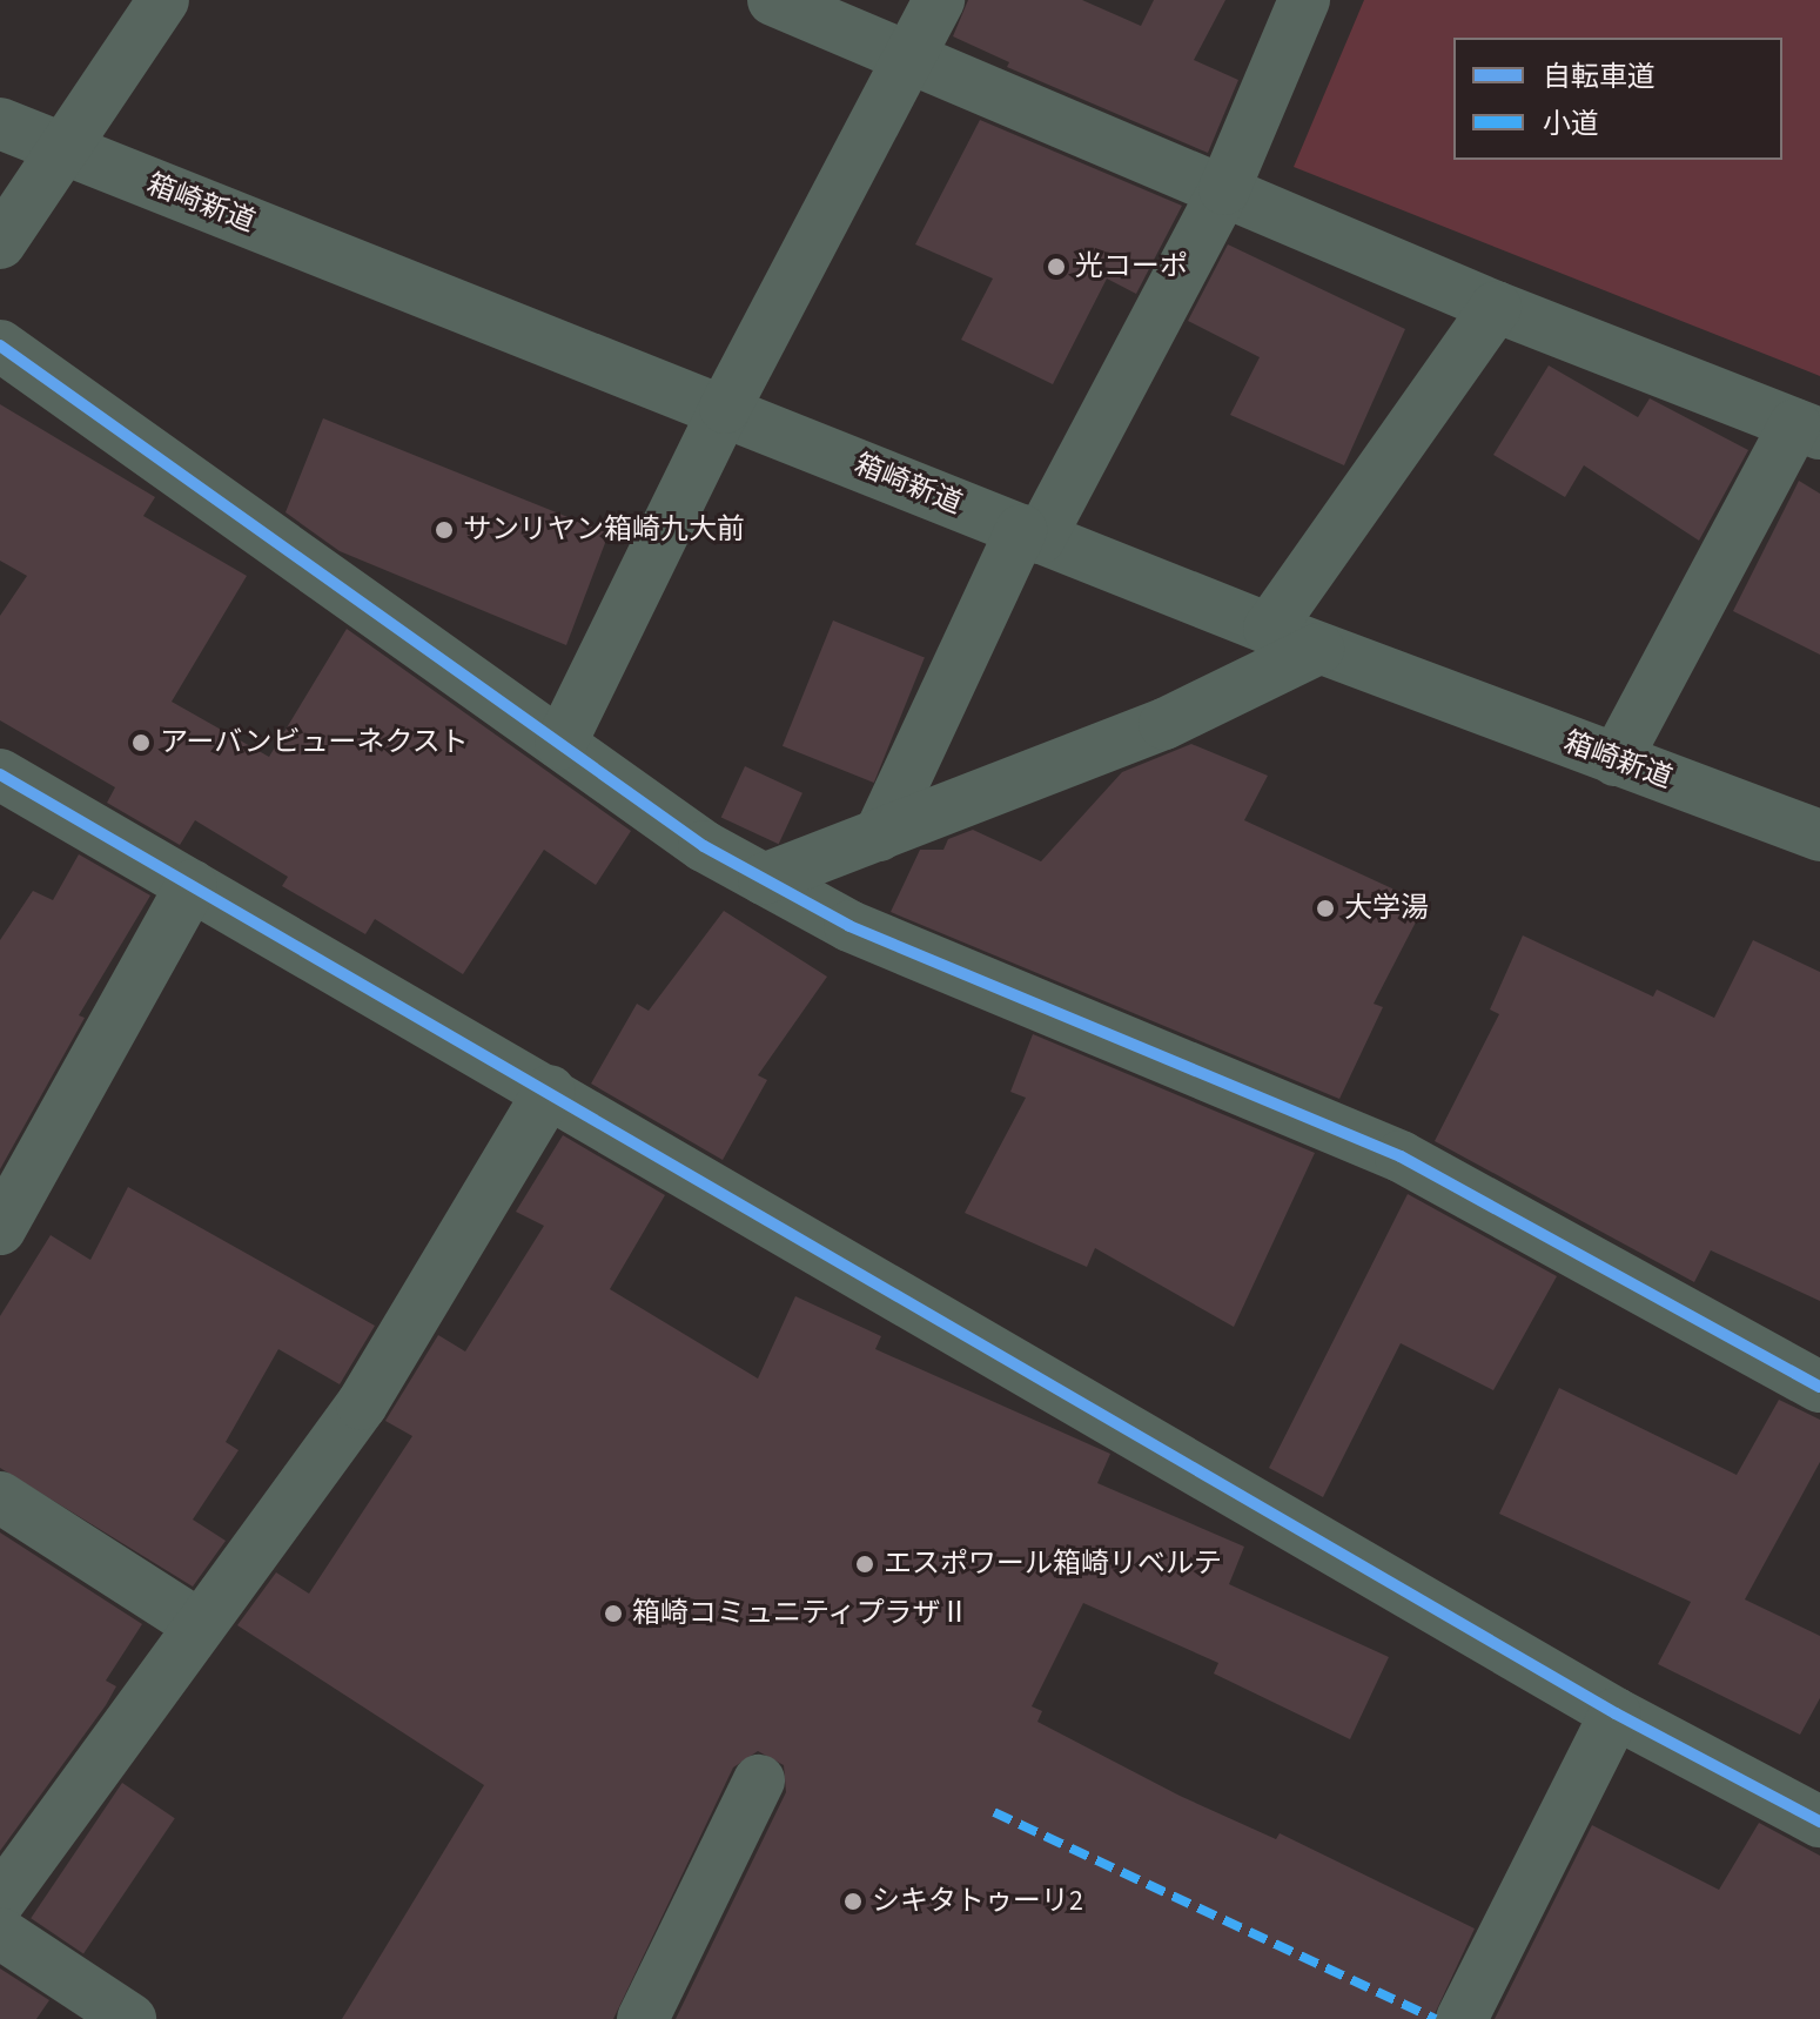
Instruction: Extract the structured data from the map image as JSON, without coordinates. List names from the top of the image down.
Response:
{
  "streets": {
    "street": ["箱崎新道"]
  },
  "places": [
    "光コーポ",
    "サンリヤン箱崎九大前",
    "アーバンビューネクスト",
    "大学湯",
    "エスポワール箱崎リベルテ",
    "箱崎コミュニティプラザⅡ",
    "シキタトゥーリ2"
  ],
  "legend": ["自転車道", "小道"]
}
